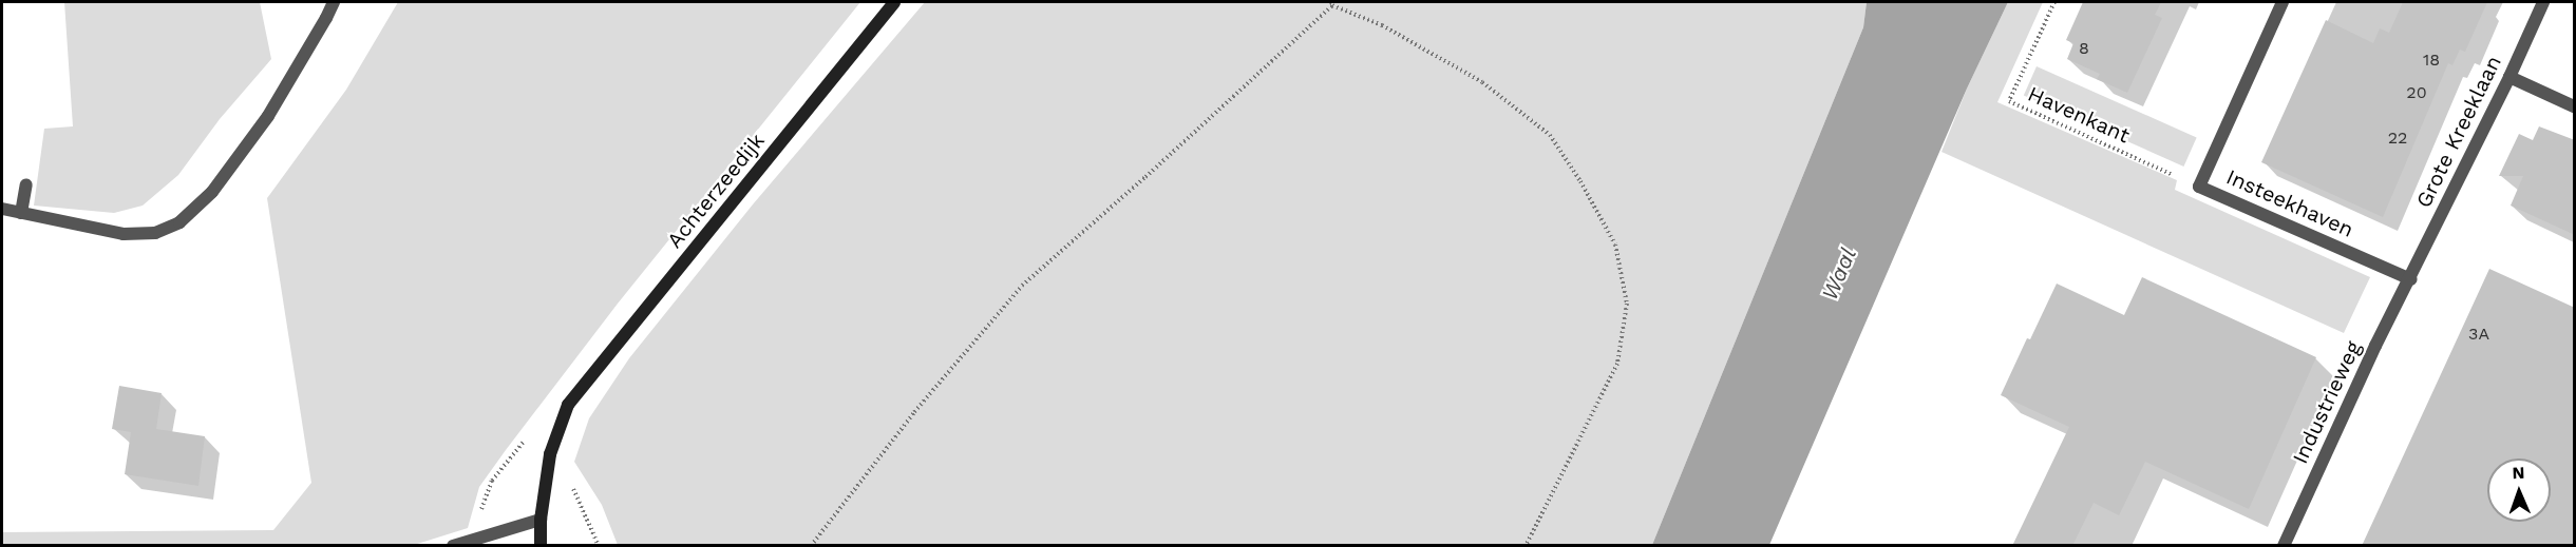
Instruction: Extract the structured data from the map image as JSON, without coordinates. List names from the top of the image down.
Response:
{
  "streets": {
    "street": [
      "Grote Kreeklaan",
      "Achterzeedijk",
      "Insteekhaven",
      "Industrieweg"
    ],
    "path": ["Havenkant"]
  },
  "crossings": [
    ["Havenkant", "Insteekhaven"],
    ["Grote Kreeklaan", "Insteekhaven"],
    ["Grote Kreeklaan", "Industrieweg"],
    ["Insteekhaven", "Industrieweg"]
  ],
  "water": ["Waal"],
  "house_numbers": [
    "8",
    "18",
    "20",
    "22",
    "3A"
  ],
  "north": "top"
}
